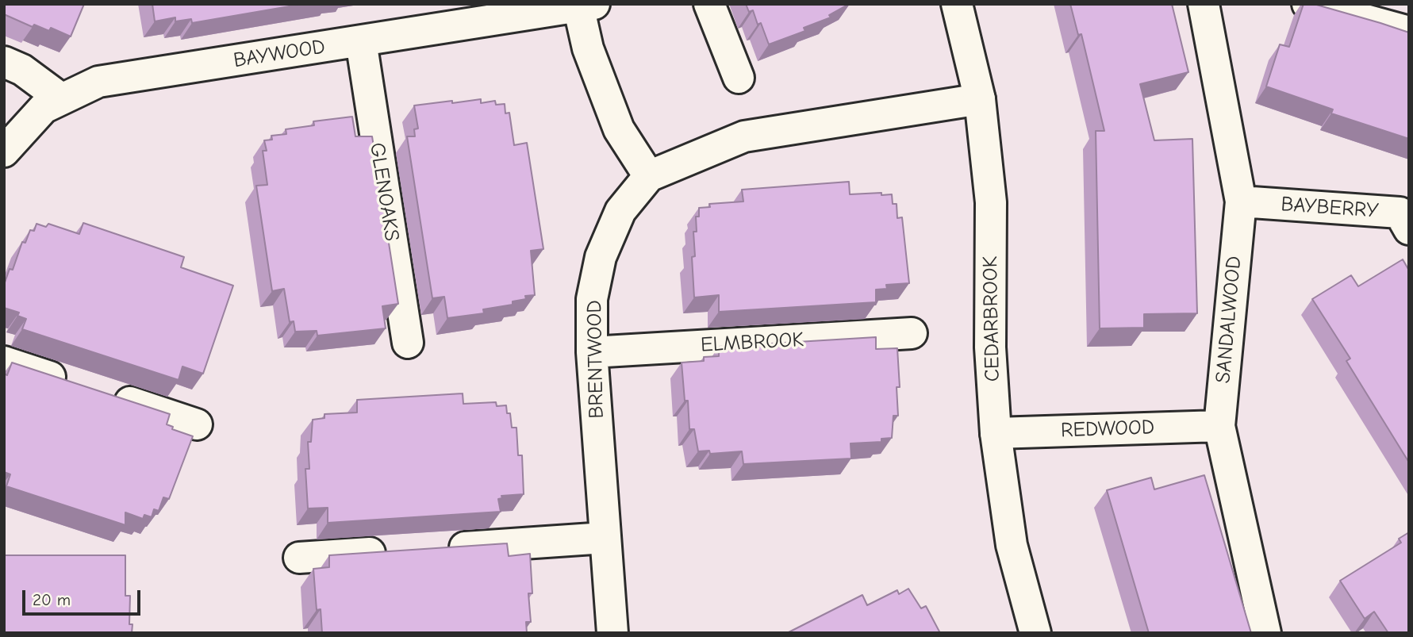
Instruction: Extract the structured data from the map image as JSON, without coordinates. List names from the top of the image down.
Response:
{
  "streets": {
    "street": [
      "BAYWOOD",
      "GLENOAKS",
      "BAYBERRY",
      "CEDARBROOK",
      "SANDALWOOD",
      "ELMBROOK",
      "BRENTWOOD",
      "REDWOOD"
    ]
  },
  "crossings": [
    ["BAYWOOD", "GLENOAKS"],
    ["BAYWOOD", "BRENTWOOD"],
    ["BAYBERRY", "SANDALWOOD"],
    ["CEDARBROOK", "BRENTWOOD"],
    ["CEDARBROOK", "REDWOOD"],
    ["SANDALWOOD", "REDWOOD"],
    ["ELMBROOK", "BRENTWOOD"]
  ],
  "scale_bar": "20 m"
}
